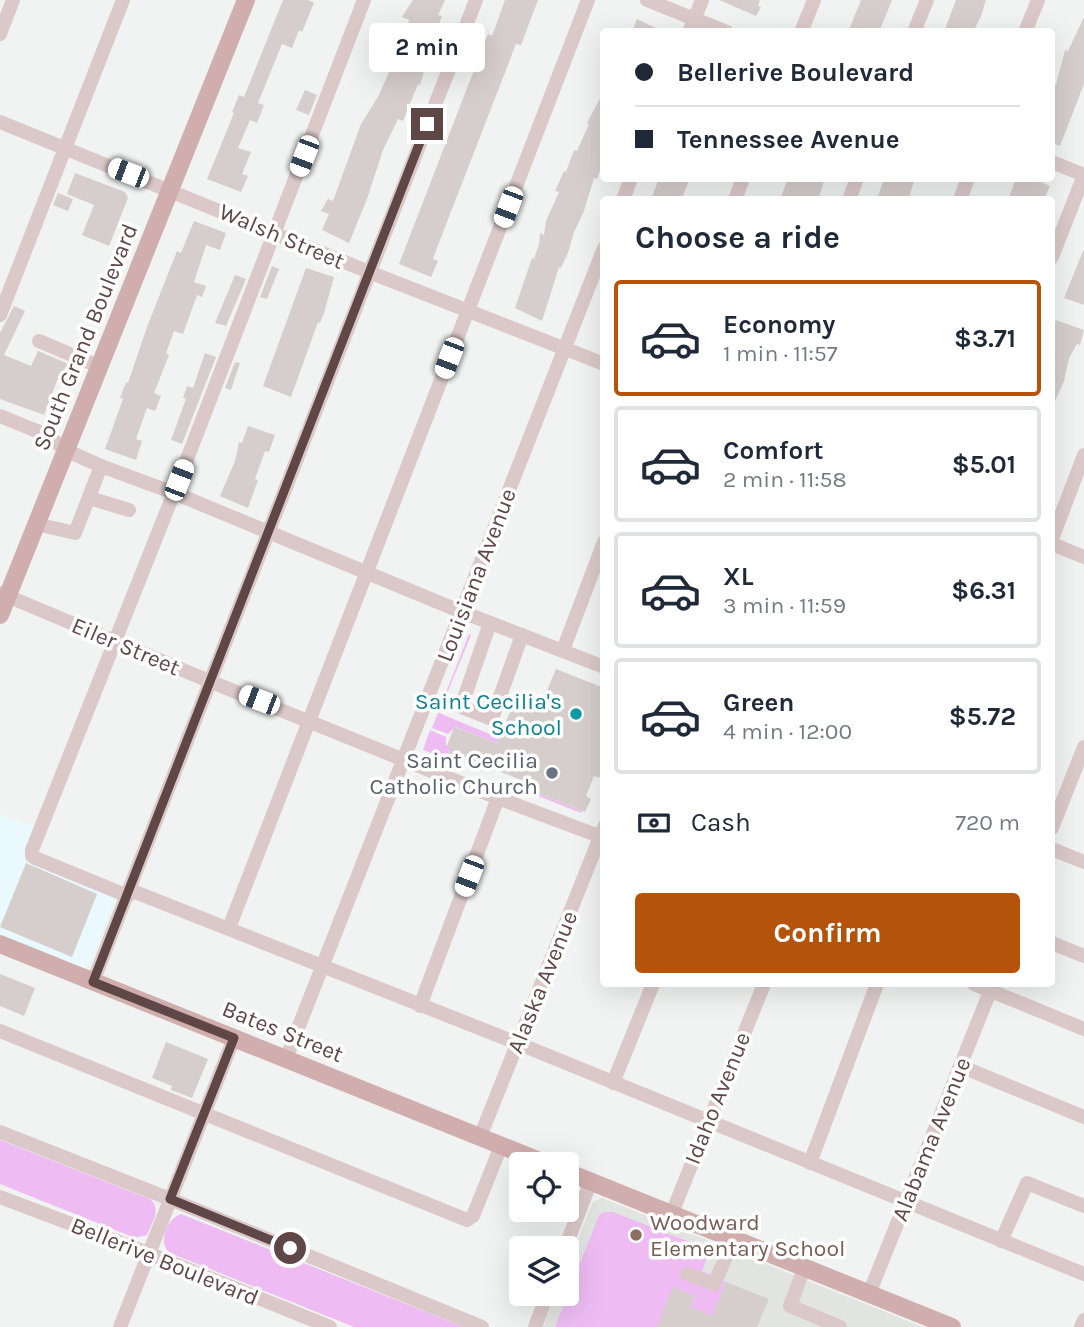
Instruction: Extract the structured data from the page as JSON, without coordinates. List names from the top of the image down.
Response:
{
  "streets": {
    "main road": ["South Grand Boulevard", "Bates Street"],
    "street": [
      "Walsh Street",
      "Louisiana Avenue",
      "Eiler Street",
      "Alaska Avenue",
      "Idaho Avenue",
      "Alabama Avenue",
      "Bellerive Boulevard"
    ]
  },
  "crossings": [
    ["Walsh Street", "South Grand Boulevard"],
    ["Walsh Street", "Louisiana Avenue"],
    ["South Grand Boulevard", "Eiler Street"],
    ["Louisiana Avenue", "Eiler Street"],
    ["Louisiana Avenue", "Bates Street"],
    ["Alaska Avenue", "Bates Street"]
  ],
  "places": ["Saint Cecilia's School", "Saint Cecilia Catholic Church", "Woodward Elementary School"],
  "page": {
    "bubble": "2 min",
    "banner": ["Bellerive Boulevard", "Tennessee Avenue"],
    "heading": "Choose a ride",
    "list": [
      {
        "name": "Economy",
        "note": "1 min · 11:57",
        "value": "$3.71"
      },
      {
        "name": "Comfort",
        "note": "2 min · 11:58",
        "value": "$5.01"
      },
      {
        "name": "XL",
        "note": "3 min · 11:59",
        "value": "$6.31"
      },
      {
        "name": "Green",
        "note": "4 min · 12:00",
        "value": "$5.72"
      }
    ],
    "pay": ["Cash", "720 m"],
    "buttons": "Confirm"
  }
}
